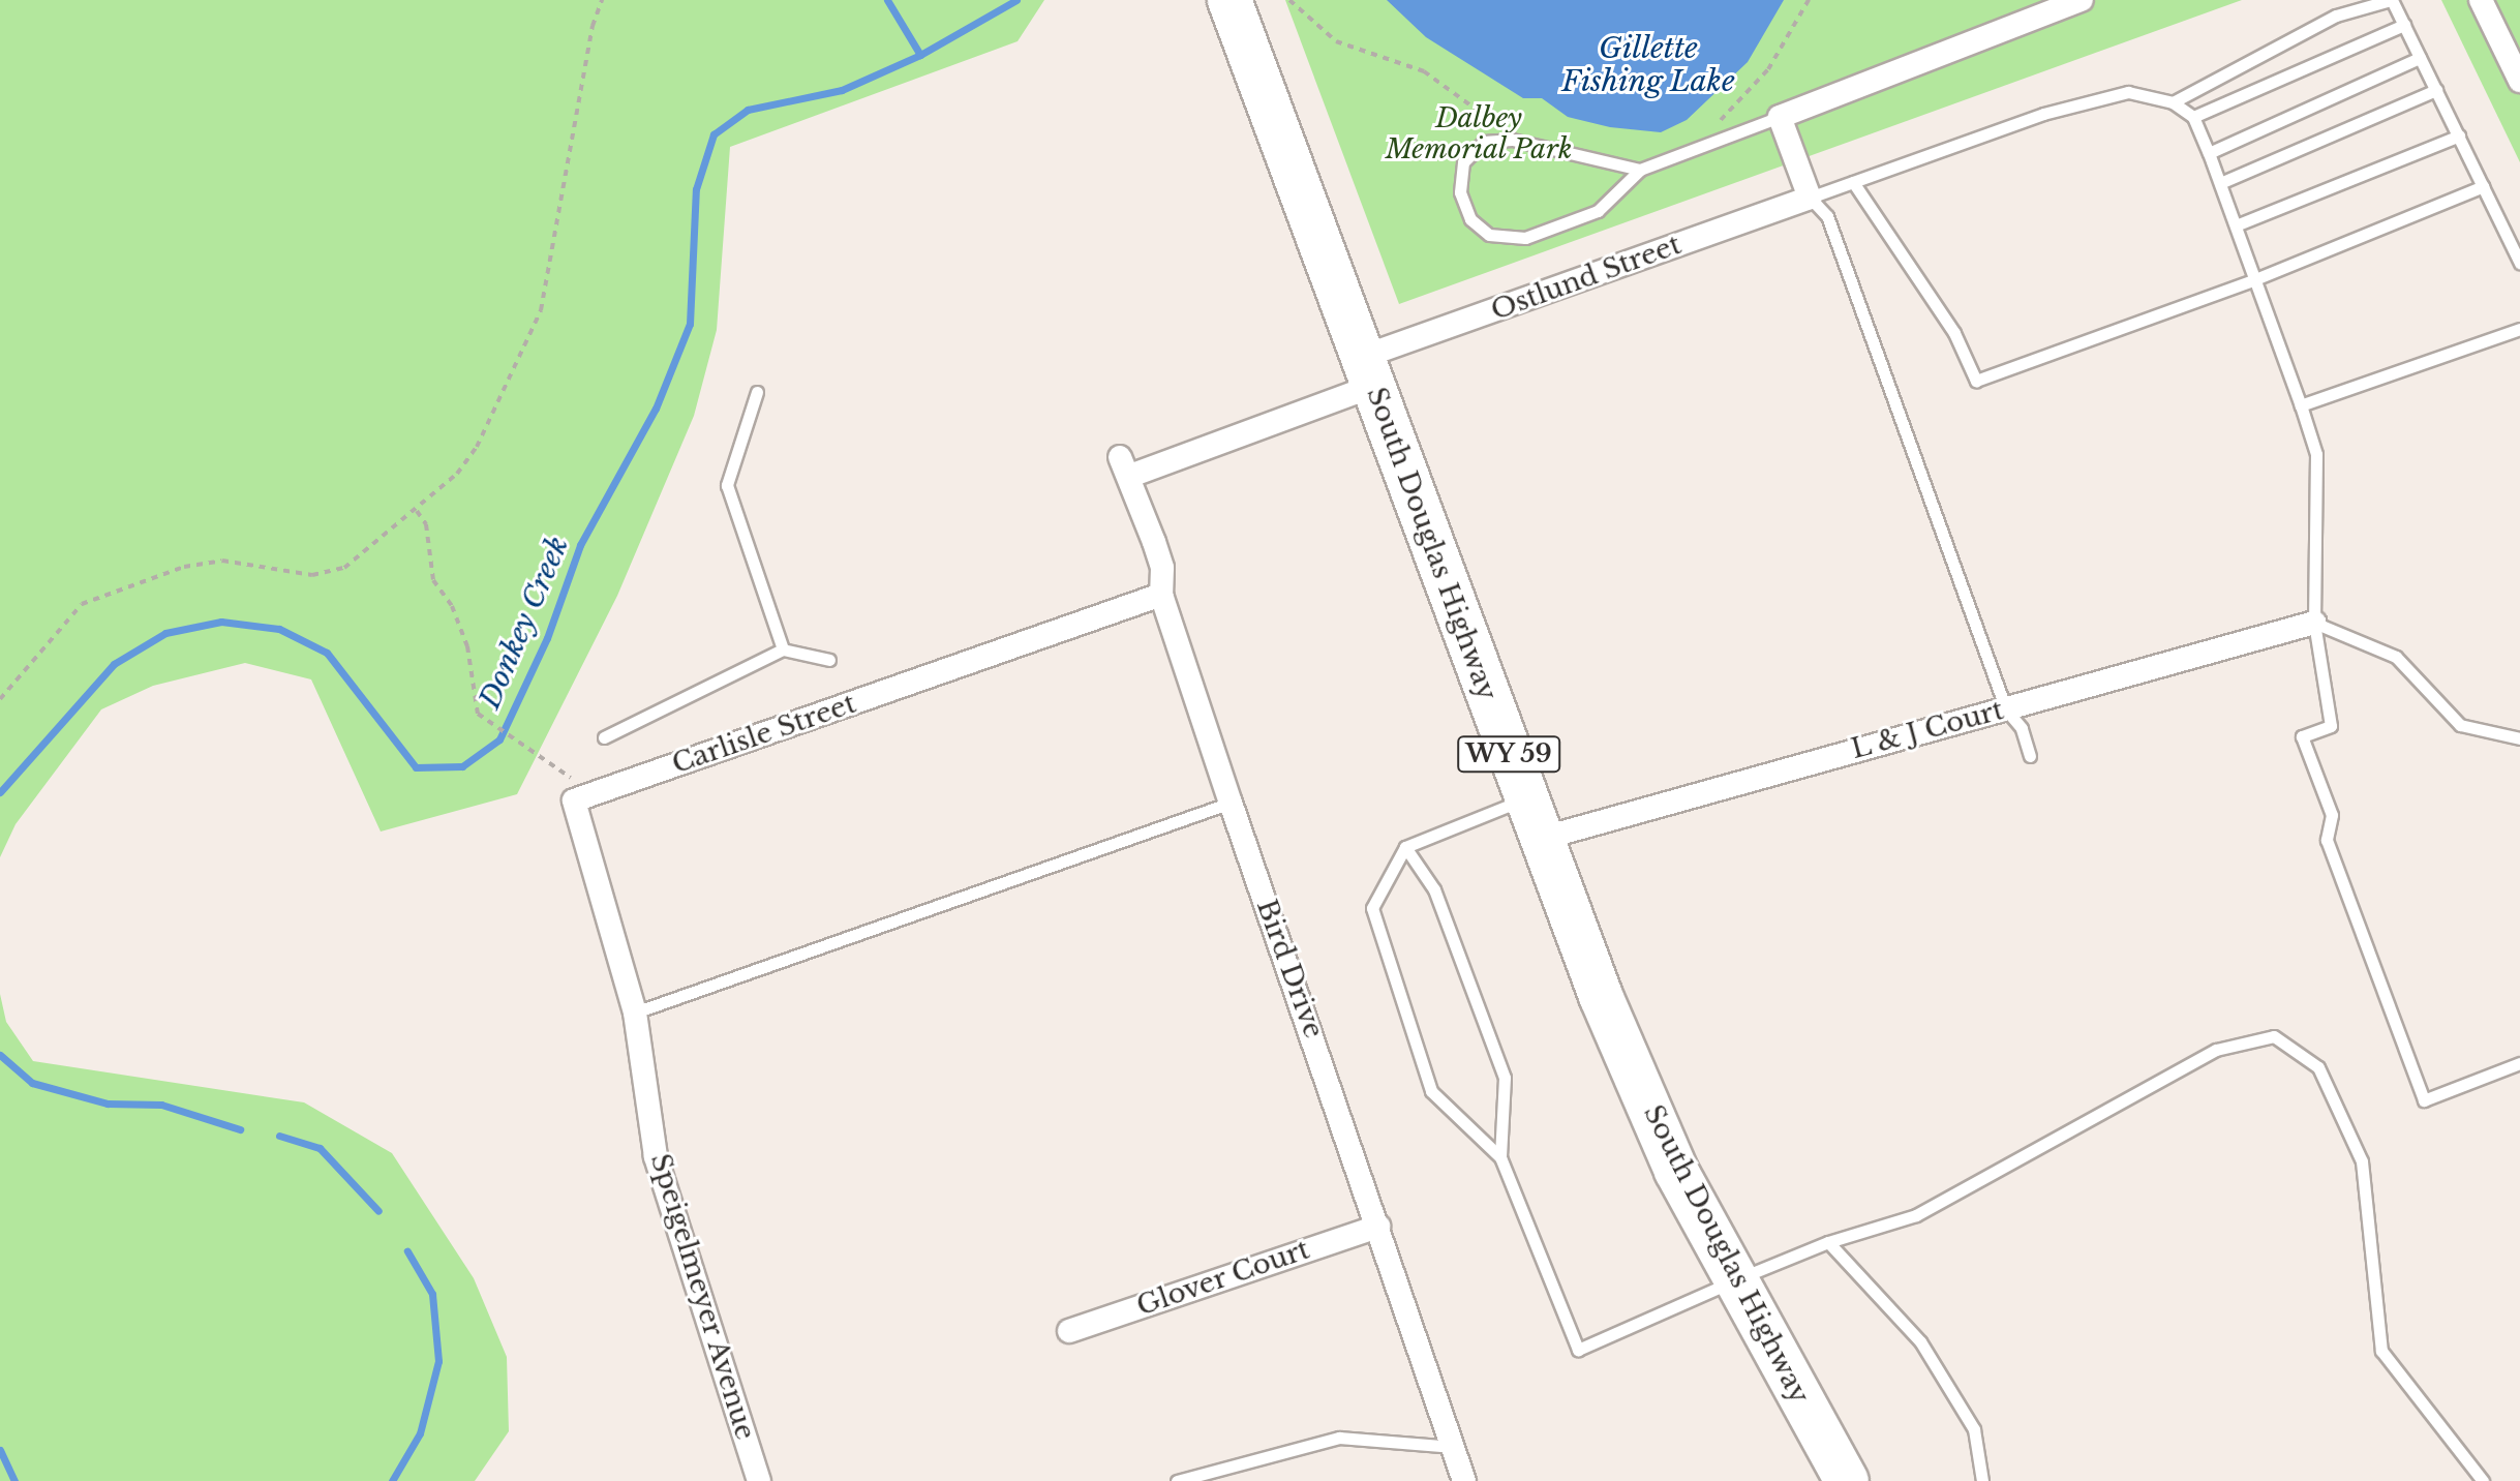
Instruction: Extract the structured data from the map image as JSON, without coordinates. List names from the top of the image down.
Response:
{
  "streets": {
    "highway": ["South Douglas Highway", "WY 59"],
    "street": [
      "Ostlund Street",
      "L & J Court",
      "Carlisle Street",
      "Bird Drive",
      "Glover Court",
      "Speigelmeyer Avenue"
    ]
  },
  "crossings": [
    ["Ostlund Street", "South Douglas Highway"],
    ["Ostlund Street", "Bird Drive"],
    ["South Douglas Highway", "L & J Court"],
    ["South Douglas Highway", "Bird Drive"],
    ["Carlisle Street", "Bird Drive"],
    ["Bird Drive", "Glover Court"]
  ],
  "water": ["Gillette Fishing Lake", "Donkey Creek"],
  "parks": ["Dalbey Memorial Park"]
}
